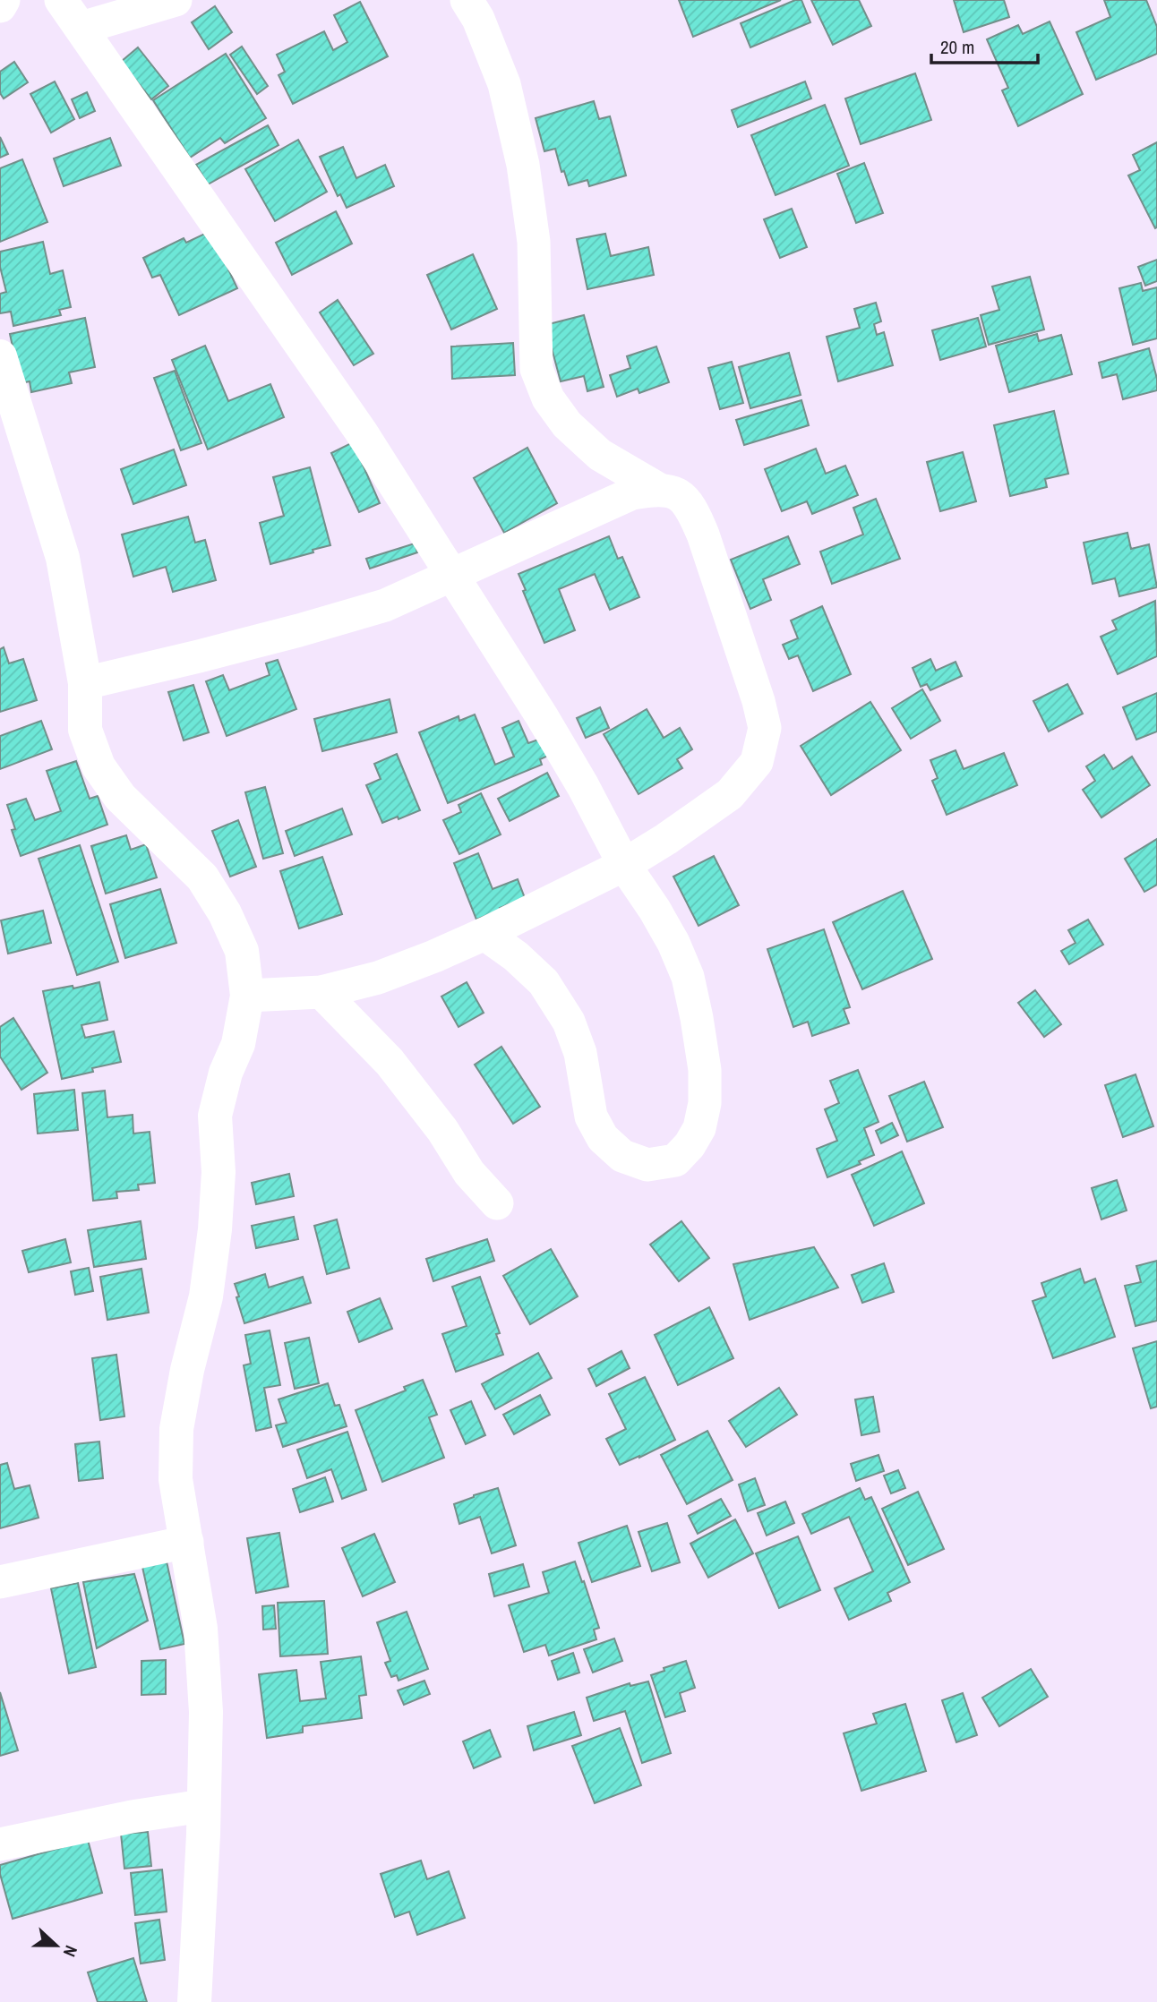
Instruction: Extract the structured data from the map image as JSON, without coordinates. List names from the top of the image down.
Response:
{
  "scale_bar": "20 m",
  "north": "right"
}
